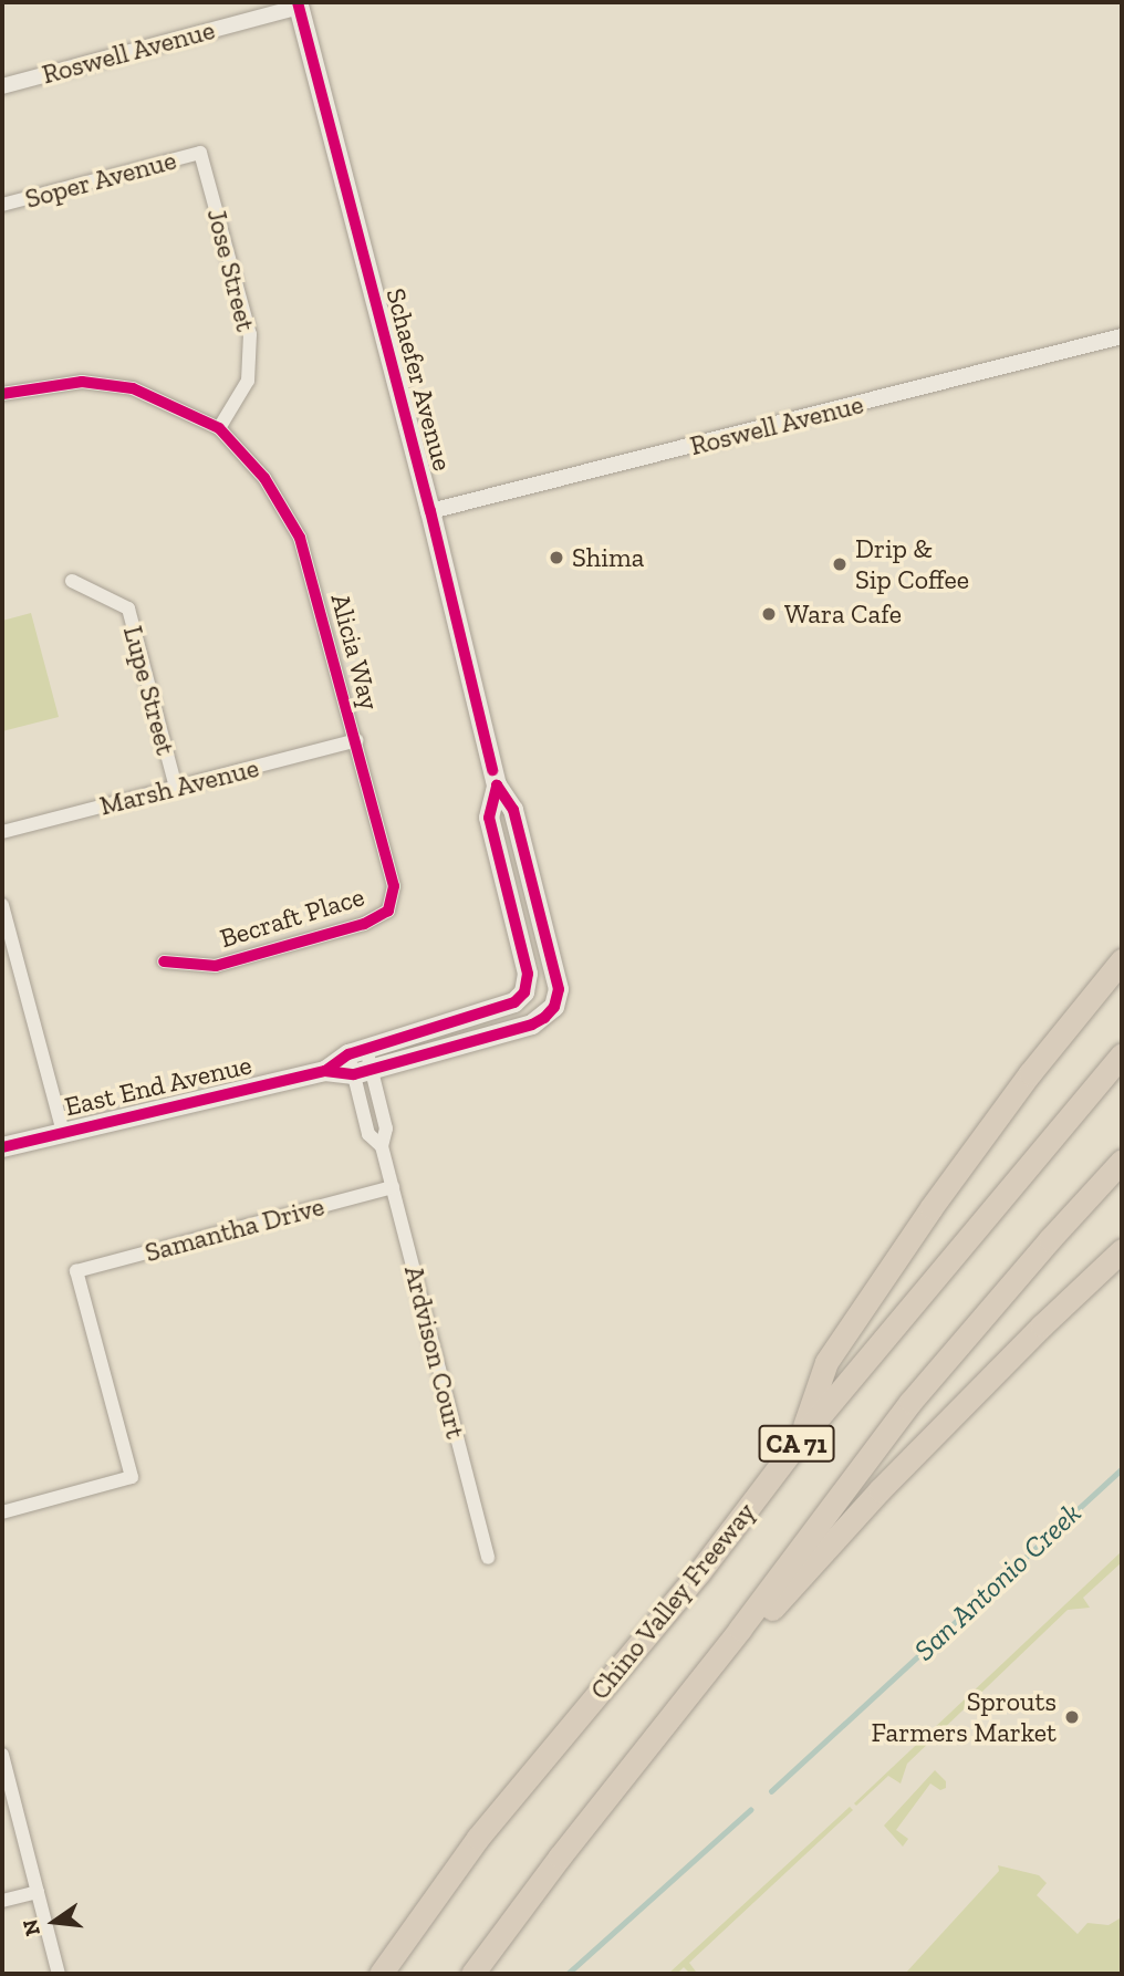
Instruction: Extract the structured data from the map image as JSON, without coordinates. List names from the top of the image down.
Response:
{
  "streets": {
    "highway": ["CA 71", "Chino Valley Freeway"],
    "main road": ["Schaefer Avenue", "East End Avenue"],
    "street": [
      "Roswell Avenue",
      "Soper Avenue",
      "Jose Street",
      "Alicia Way",
      "Lupe Street",
      "Marsh Avenue",
      "Becraft Place",
      "Samantha Drive",
      "Ardvison Court"
    ]
  },
  "crossings": [
    ["Roswell Avenue", "Schaefer Avenue"],
    ["Soper Avenue", "Jose Street"],
    ["Jose Street", "Alicia Way"],
    ["Schaefer Avenue", "East End Avenue"],
    ["Alicia Way", "Marsh Avenue"],
    ["Alicia Way", "Becraft Place"],
    ["Lupe Street", "Marsh Avenue"],
    ["East End Avenue", "Ardvison Court"],
    ["Samantha Drive", "Ardvison Court"]
  ],
  "water": ["San Antonio Creek"],
  "places": [
    "Shima",
    "Drip & Sip Coffee",
    "Wara Cafe",
    "Sprouts Farmers Market"
  ],
  "north": "left"
}
